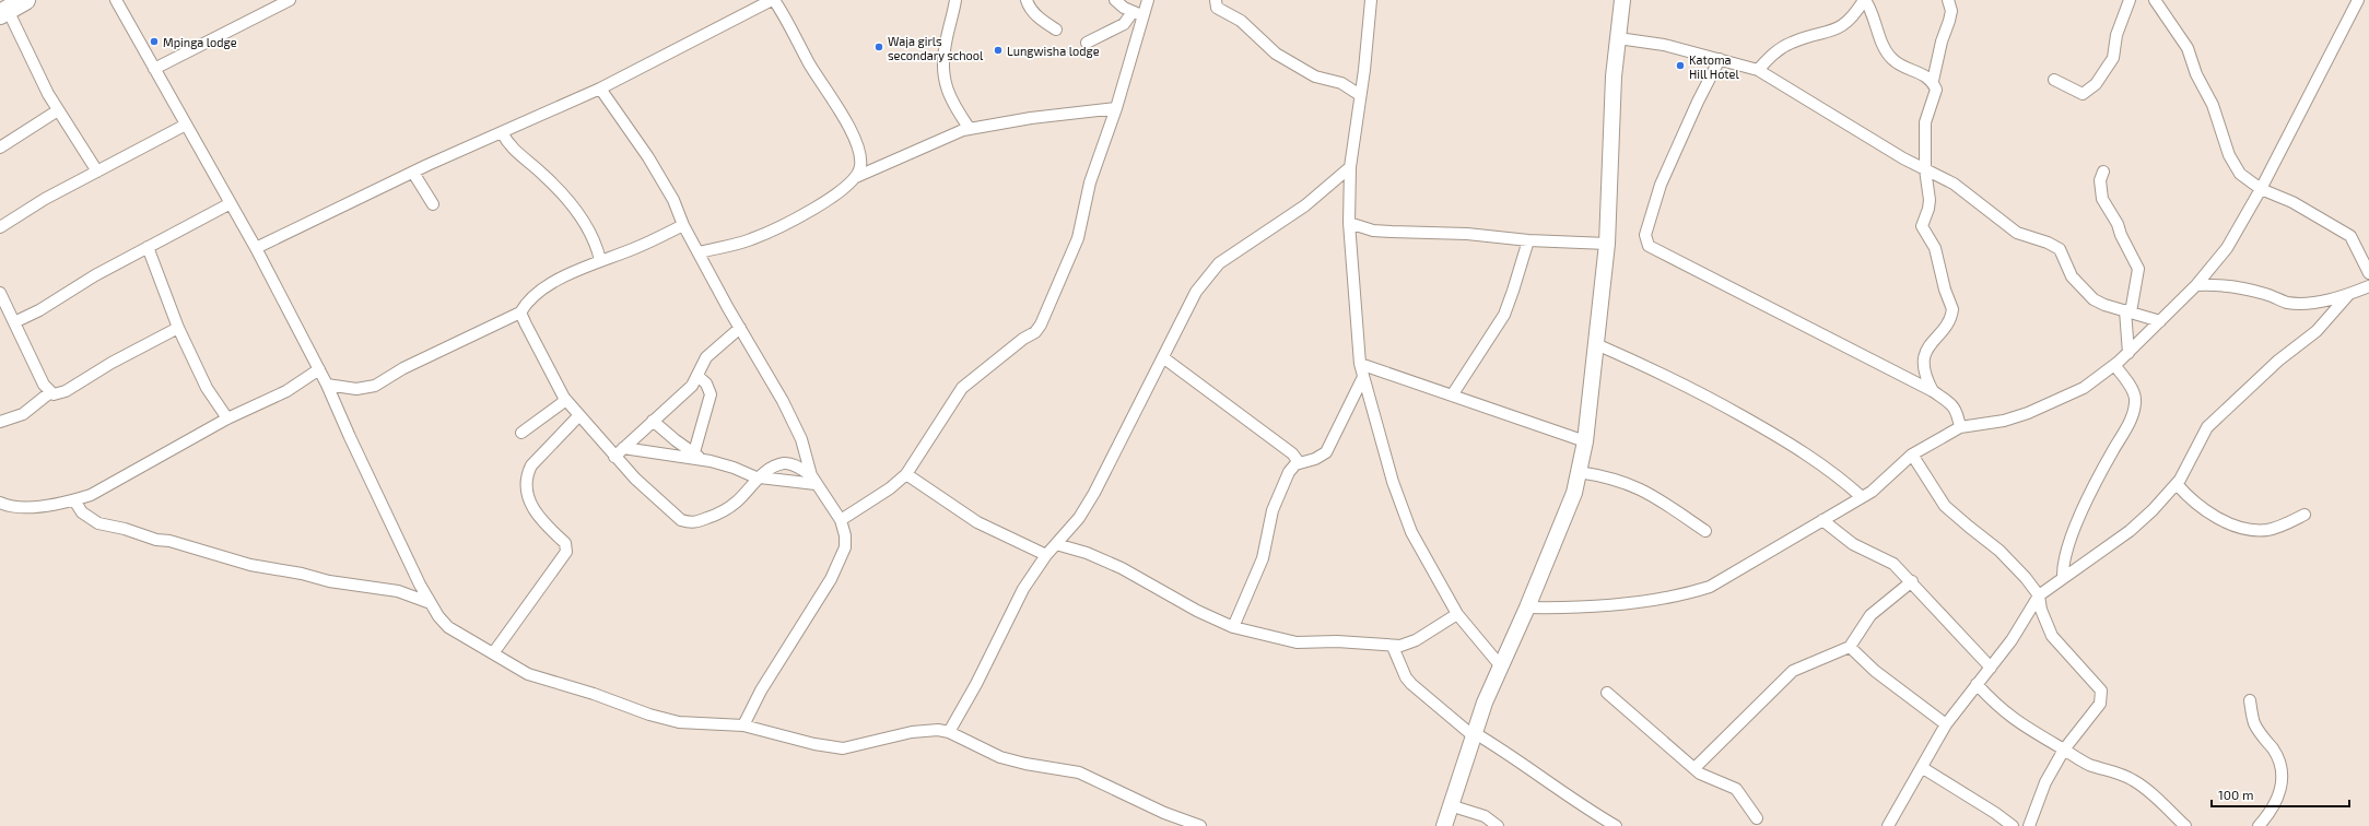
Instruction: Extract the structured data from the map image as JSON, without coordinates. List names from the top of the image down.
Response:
{
  "places": [
    "Mpinga lodge",
    "Waja girls secondary school",
    "Lungwisha lodge",
    "Katoma Hill Hotel"
  ],
  "scale_bar": "100 m"
}
